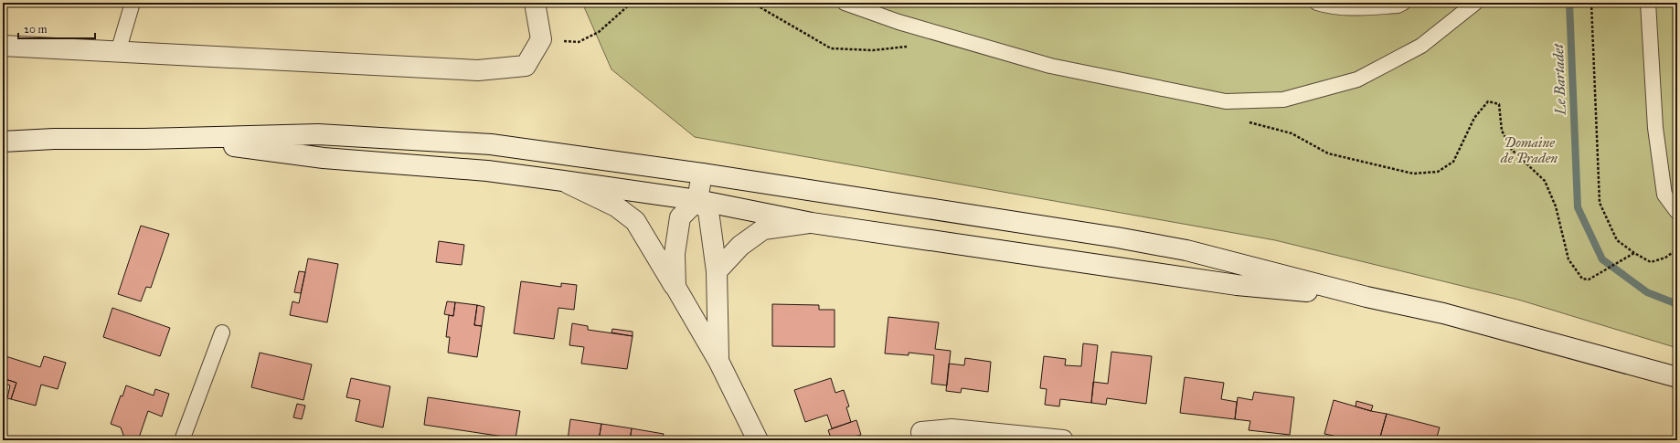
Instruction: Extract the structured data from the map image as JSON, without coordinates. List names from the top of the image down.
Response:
{
  "water": ["Le Bartadet"],
  "parks": ["Domaine de Praden"],
  "scale_bar": "20 m"
}
